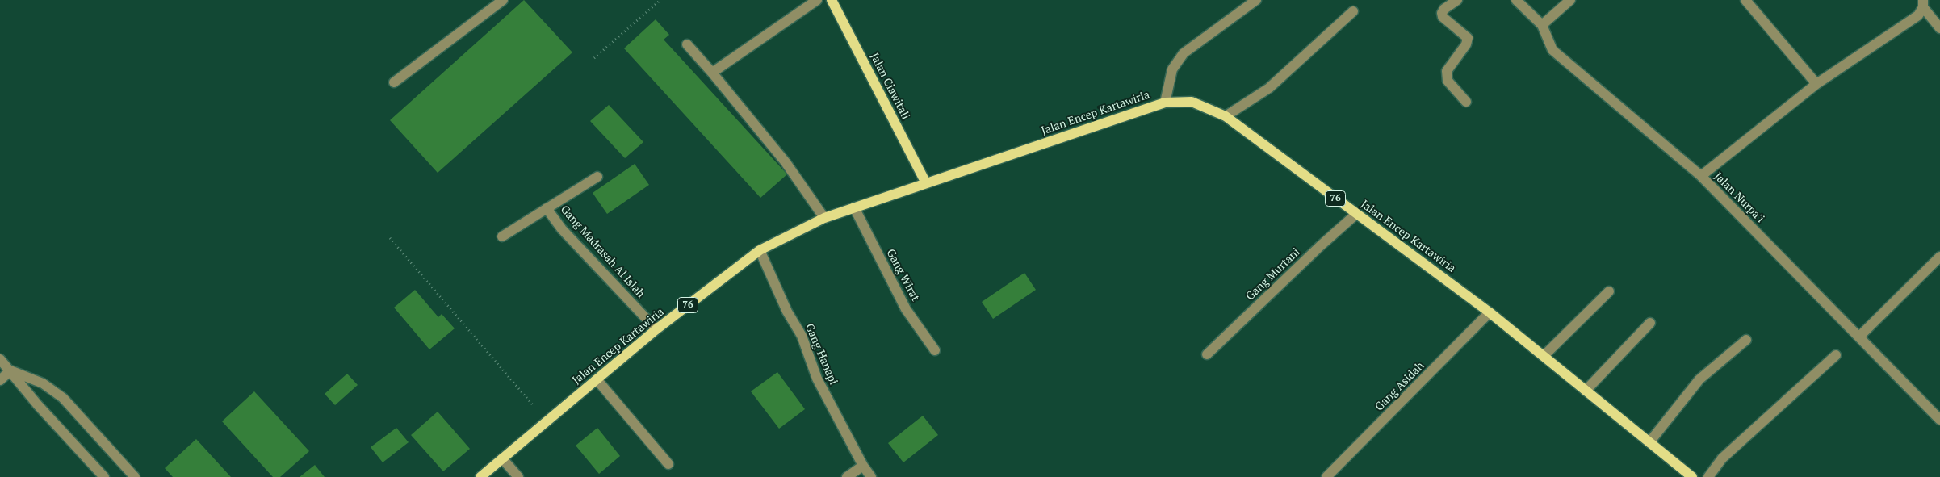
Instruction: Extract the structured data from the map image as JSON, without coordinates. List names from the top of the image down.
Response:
{
  "streets": {
    "main road": ["Jalan Ciawitali", "Jalan Encep Kartawiria", "76"],
    "street": [
      "Jalan Nurpa'i",
      "Gang Madrasah Al Islah",
      "Gang Murtani",
      "Gang Wirat",
      "Gang Hanapi",
      "Gang Asidah"
    ]
  },
  "crossings": [
    ["Jalan Ciawitali", "Jalan Encep Kartawiria"],
    ["Jalan Encep Kartawiria", "Gang Madrasah Al Islah"],
    ["Jalan Encep Kartawiria", "Gang Murtani"],
    ["Jalan Encep Kartawiria", "Gang Wirat"],
    ["Jalan Encep Kartawiria", "Gang Hanapi"],
    ["Jalan Encep Kartawiria", "Gang Asidah"]
  ]
}
